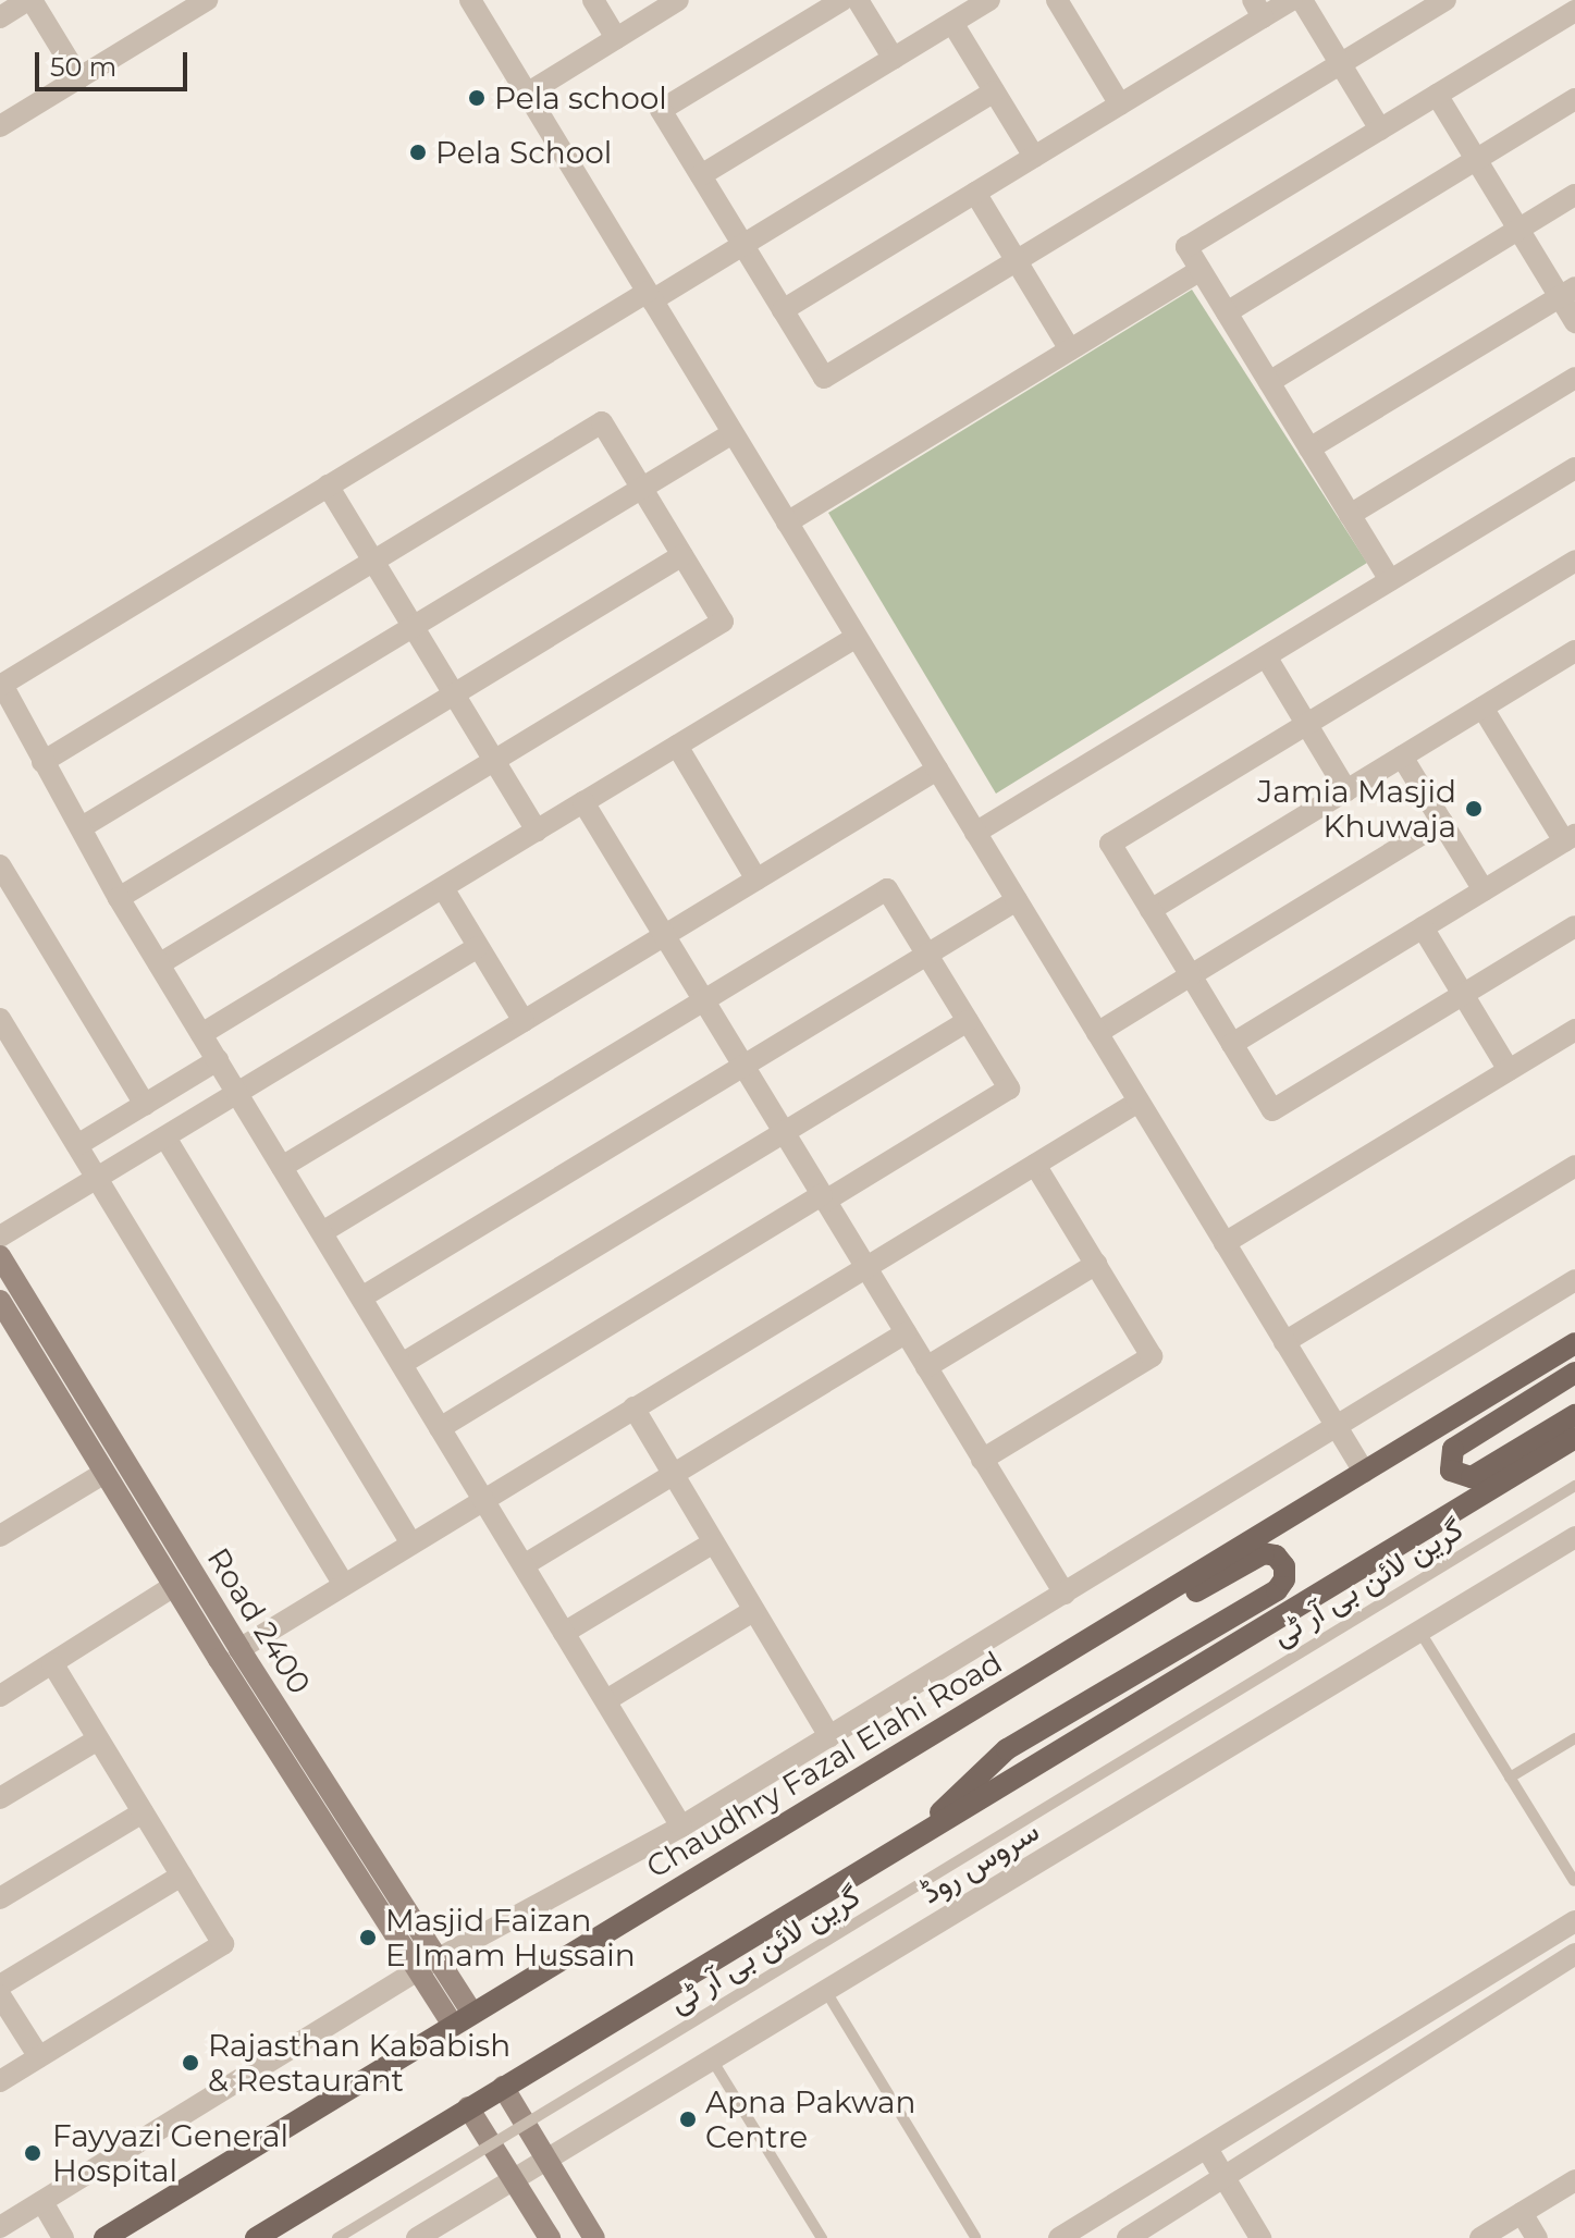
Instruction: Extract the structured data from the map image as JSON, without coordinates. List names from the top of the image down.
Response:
{
  "streets": {
    "main road": ["Road 2400", "Chaudhry Fazal Elahi Road"],
    "street": ["سروس روڈ"],
    "lane": ["گرین لائن بی آر ٹی"]
  },
  "crossings": [
    ["Road 2400", "Chaudhry Fazal Elahi Road"]
  ],
  "places": [
    "Pela school",
    "Pela School",
    "Jamia Masjid Khuwaja",
    "Masjid Faizan E Imam Hussain",
    "Rajasthan Kababish & Restaurant",
    "Apna Pakwan Centre",
    "Fayyazi General Hospital"
  ],
  "scale_bar": "50 m"
}
